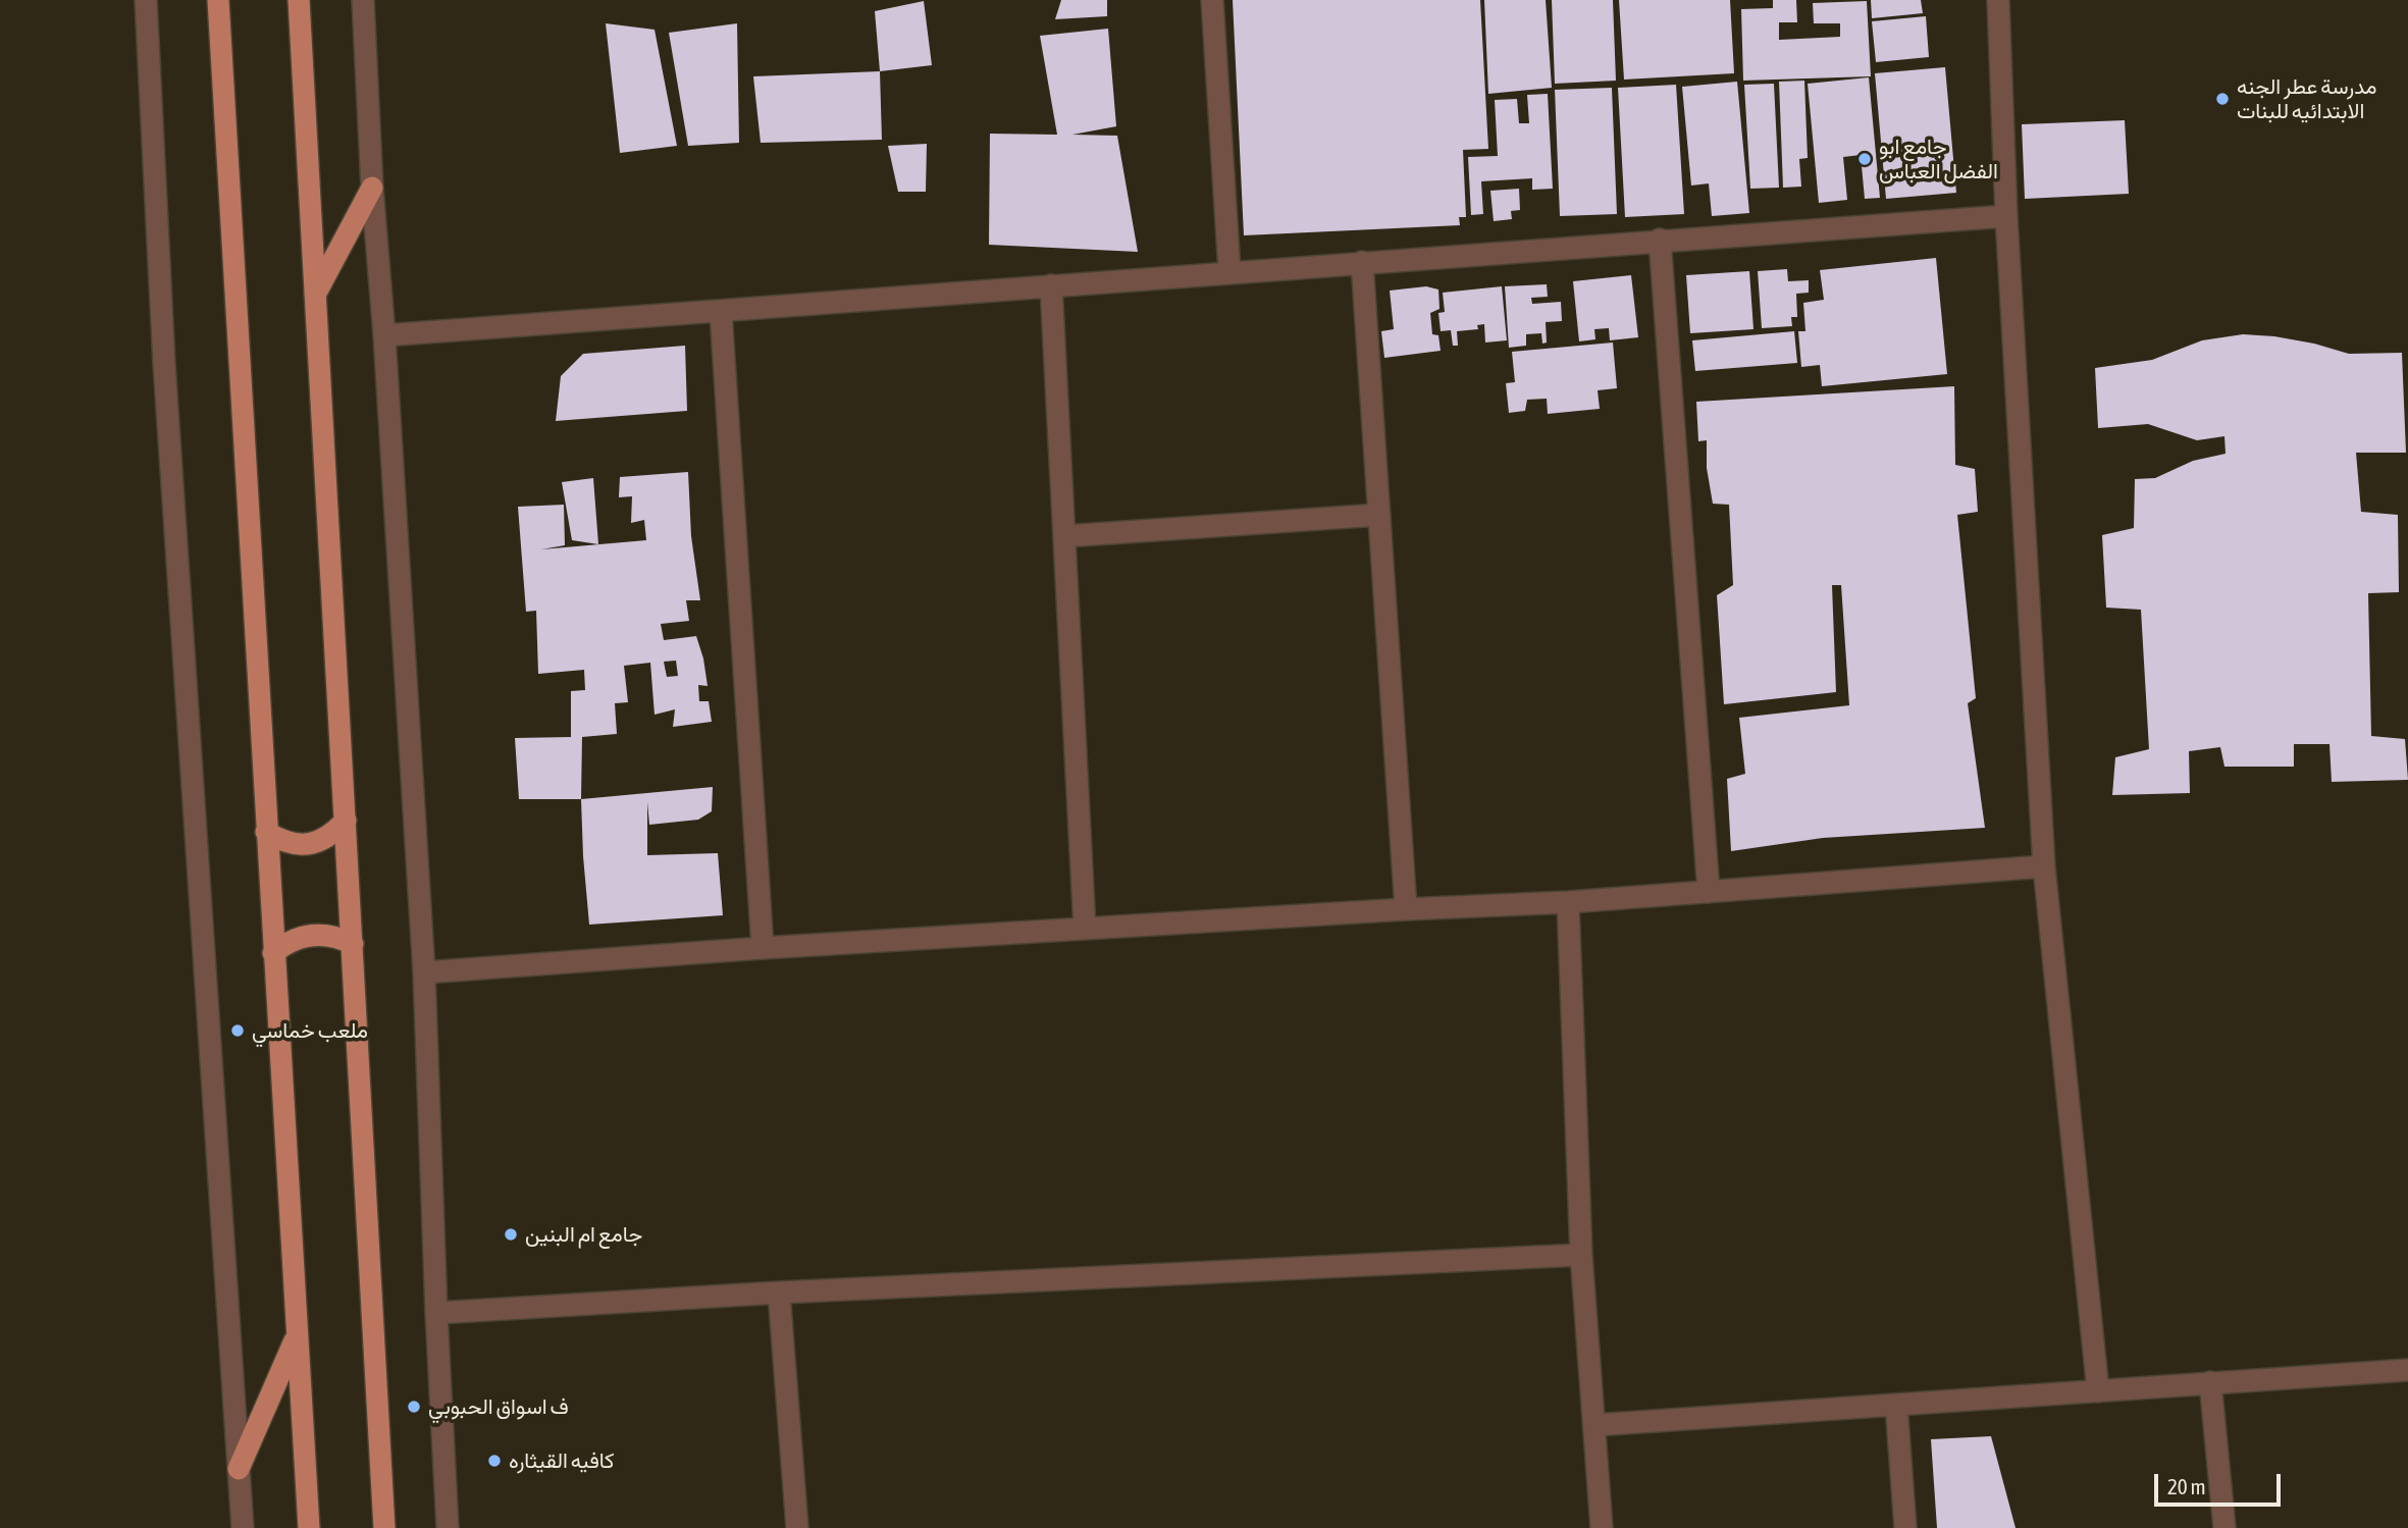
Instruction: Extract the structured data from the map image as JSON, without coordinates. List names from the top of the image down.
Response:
{
  "places": [
    "مدرسة عطر الجنه الابتدائيه للبنات",
    "جامع ابو الفضل العباس",
    "ملعب خماسي",
    "جامع ام البنين",
    "ف اسواق الحبوبي",
    "كافيه القيثاره"
  ],
  "scale_bar": "20 m"
}
